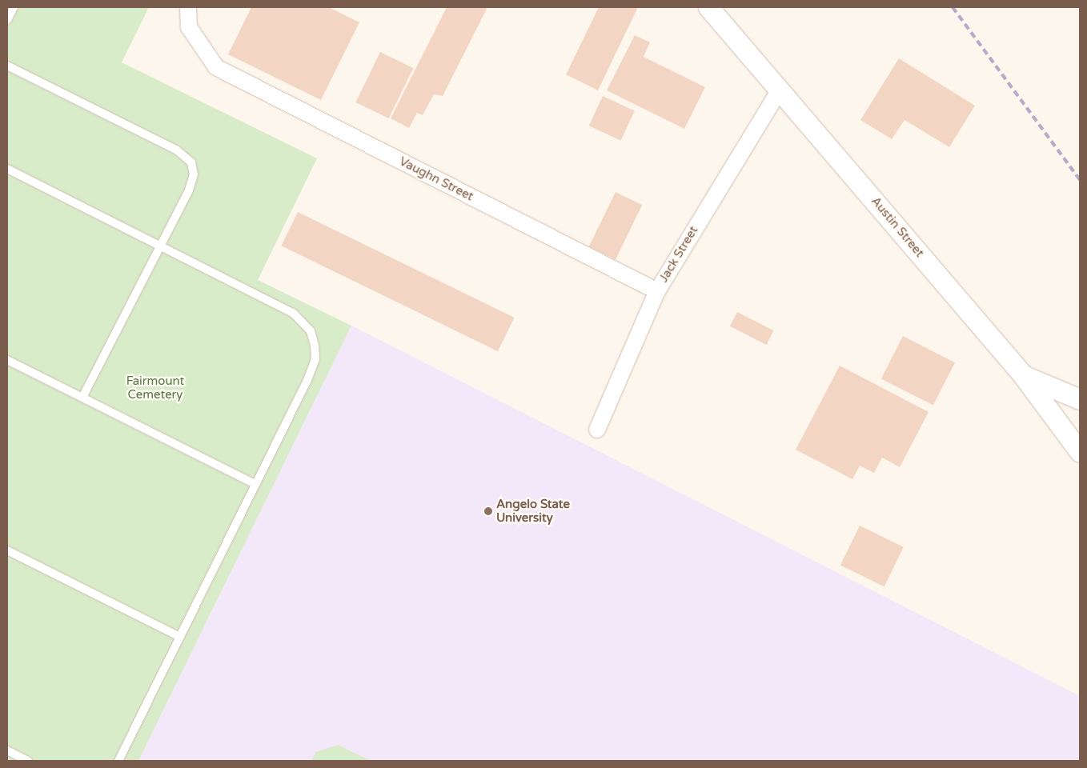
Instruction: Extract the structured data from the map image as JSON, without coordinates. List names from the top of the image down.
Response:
{
  "streets": {
    "street": ["Vaughn Street", "Austin Street", "Jack Street"]
  },
  "crossings": [
    ["Vaughn Street", "Jack Street"],
    ["Austin Street", "Jack Street"]
  ],
  "parks": ["Fairmount Cemetery"],
  "places": ["Angelo State University"]
}
